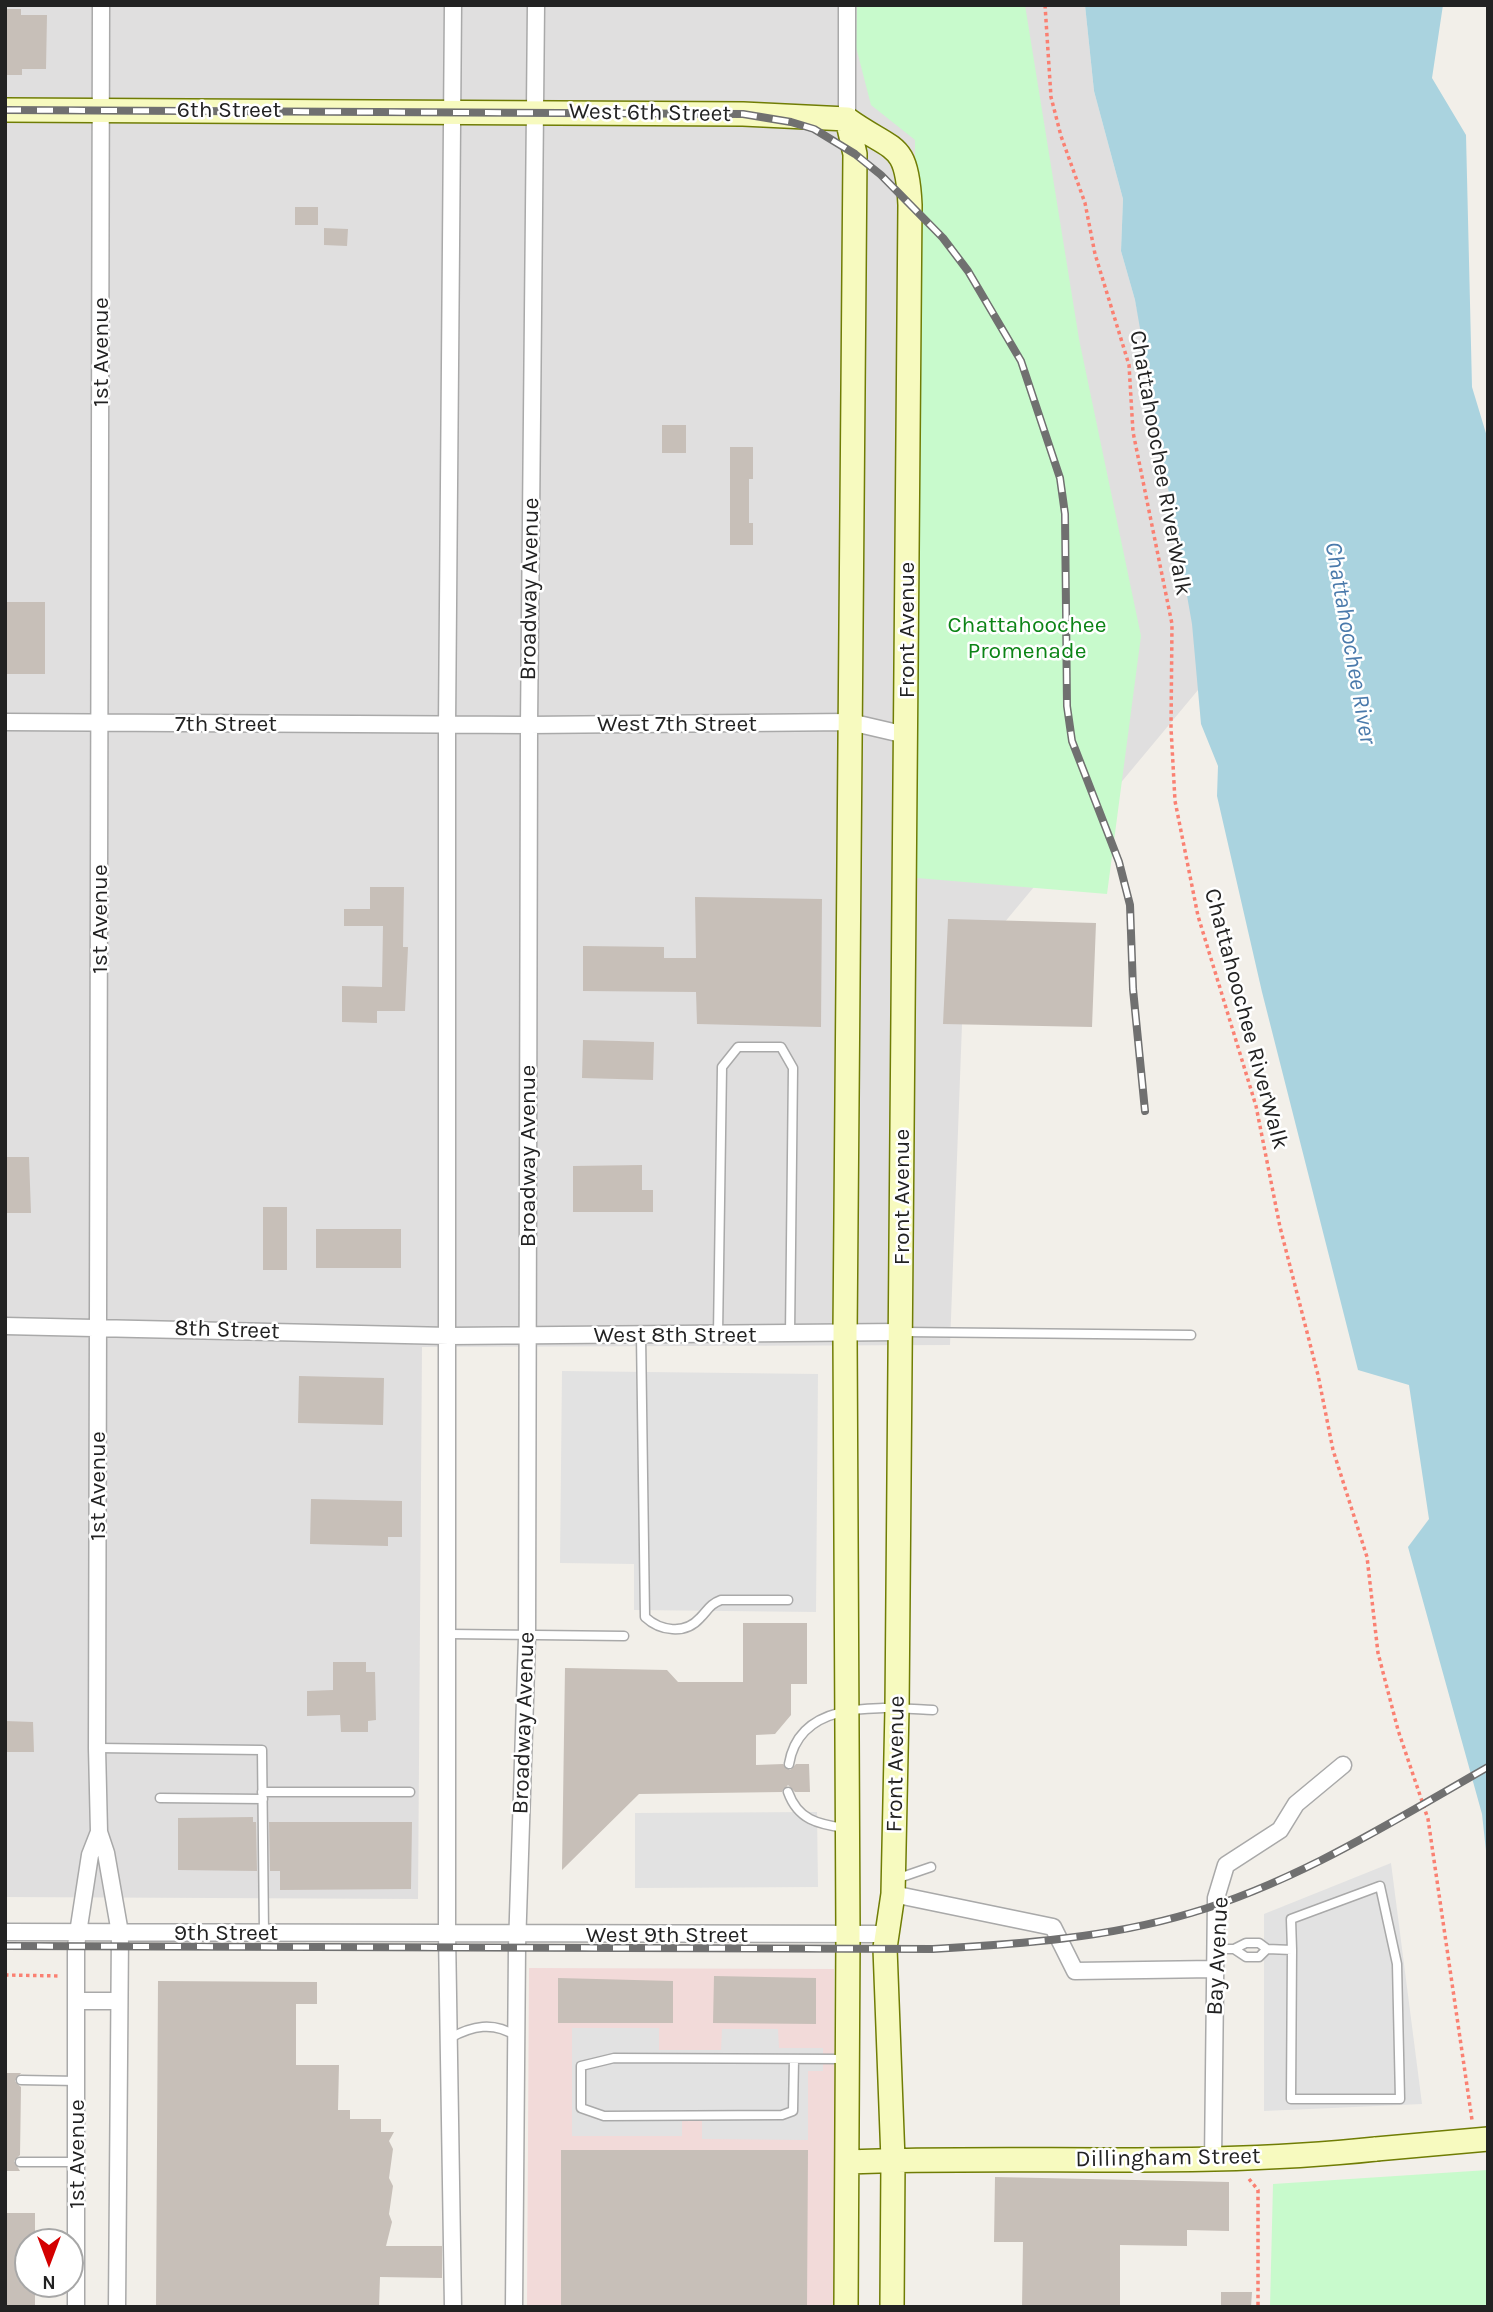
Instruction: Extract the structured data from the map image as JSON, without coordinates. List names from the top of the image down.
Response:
{
  "streets": {
    "street": [
      "6th Street",
      "West 6th Street",
      "1st Avenue",
      "Broadway Avenue",
      "Front Avenue",
      "7th Street",
      "West 7th Street",
      "8th Street",
      "West 8th Street",
      "9th Street",
      "West 9th Street",
      "Bay Avenue",
      "Dillingham Street"
    ],
    "path": ["Chattahoochee RiverWalk"]
  },
  "crossings": [
    ["6th Street", "West 6th Street"],
    ["6th Street", "1st Avenue"],
    ["West 6th Street", "Broadway Avenue"],
    ["West 6th Street", "Front Avenue"],
    ["1st Avenue", "7th Street"],
    ["1st Avenue", "8th Street"],
    ["1st Avenue", "9th Street"],
    ["Chattahoochee RiverWalk", "Dillingham Street"],
    ["Broadway Avenue", "West 7th Street"],
    ["Broadway Avenue", "West 8th Street"],
    ["Broadway Avenue", "West 9th Street"],
    ["Front Avenue", "West 7th Street"],
    ["Front Avenue", "West 8th Street"],
    ["Front Avenue", "West 9th Street"],
    ["Front Avenue", "Dillingham Street"],
    ["7th Street", "West 7th Street"],
    ["8th Street", "West 8th Street"],
    ["9th Street", "West 9th Street"],
    ["Bay Avenue", "Dillingham Street"]
  ],
  "water": ["Chattahoochee River"],
  "parks": ["Chattahoochee Promenade"],
  "north": "bottom"
}
